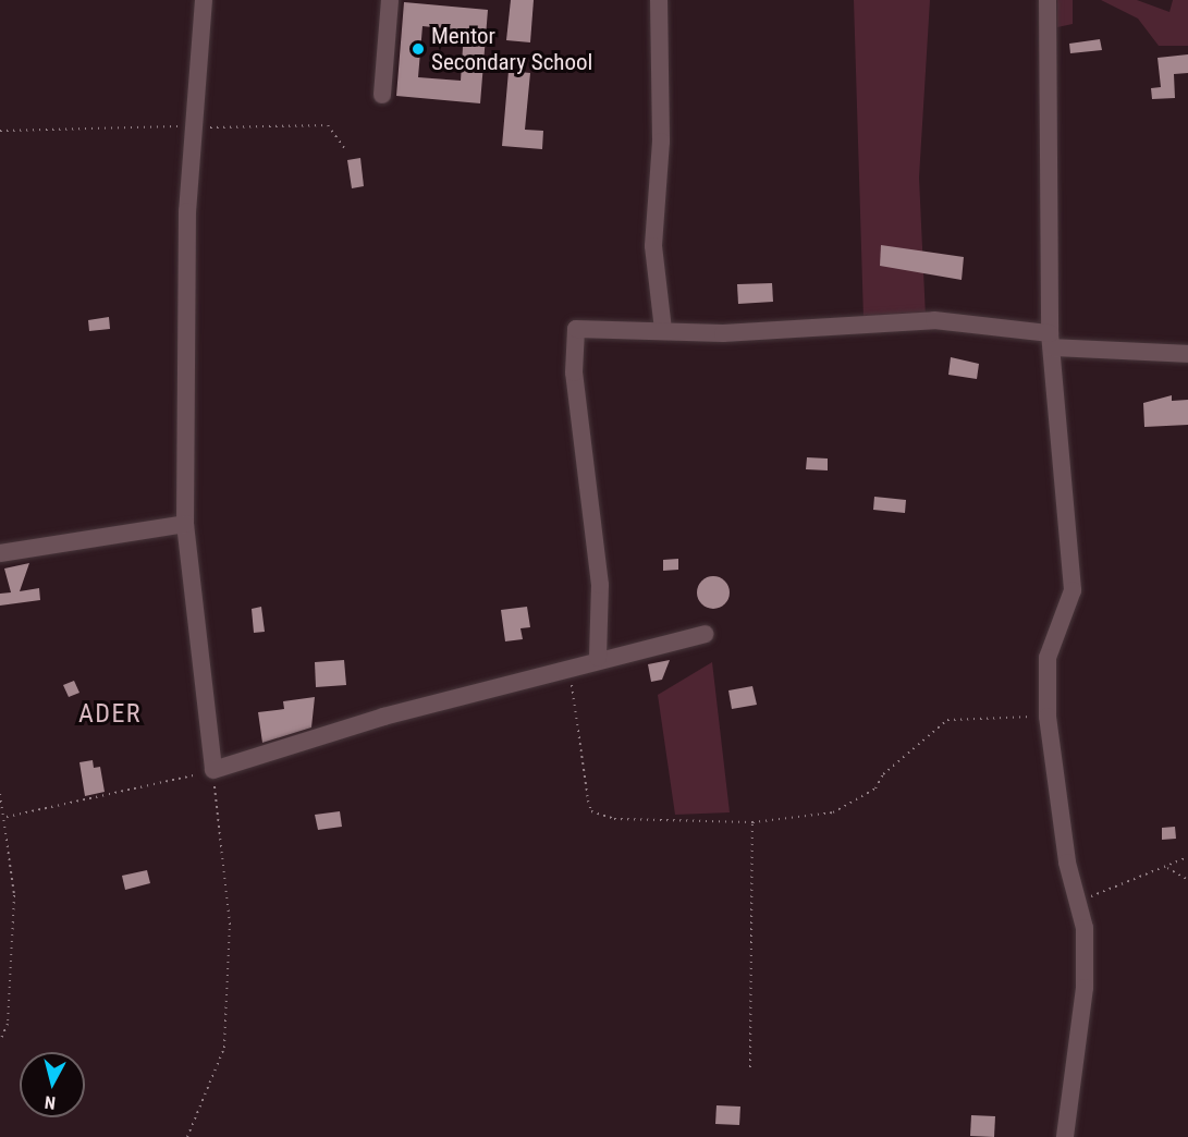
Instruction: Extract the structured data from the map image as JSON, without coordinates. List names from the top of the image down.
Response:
{
  "districts": ["ADER"],
  "places": ["Mentor Secondary School"],
  "north": "bottom"
}
